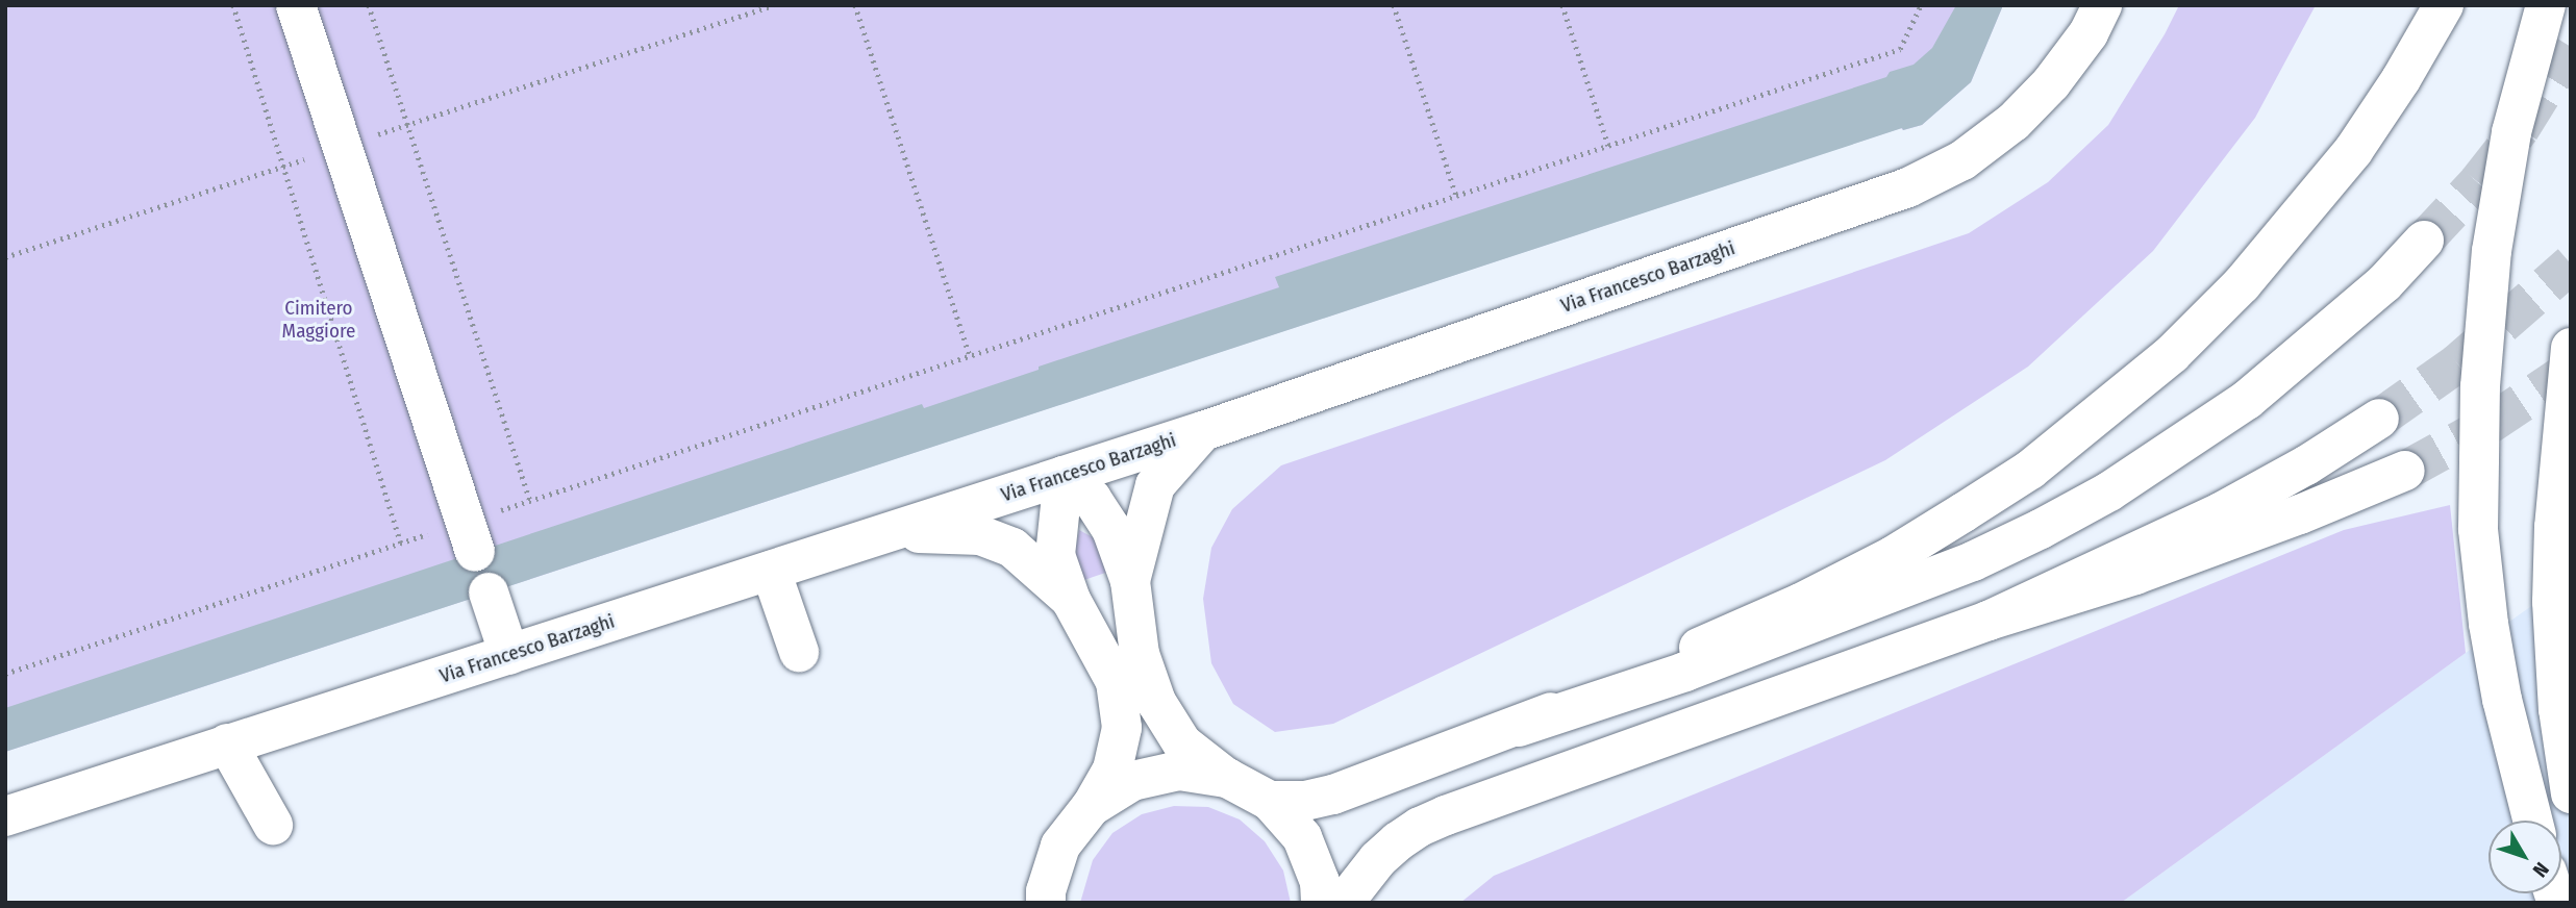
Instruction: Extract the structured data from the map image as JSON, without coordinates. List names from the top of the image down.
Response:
{
  "streets": {
    "main road": ["Via Francesco Barzaghi"]
  },
  "parks": ["Cimitero Maggiore"],
  "north": "bottom right"
}
